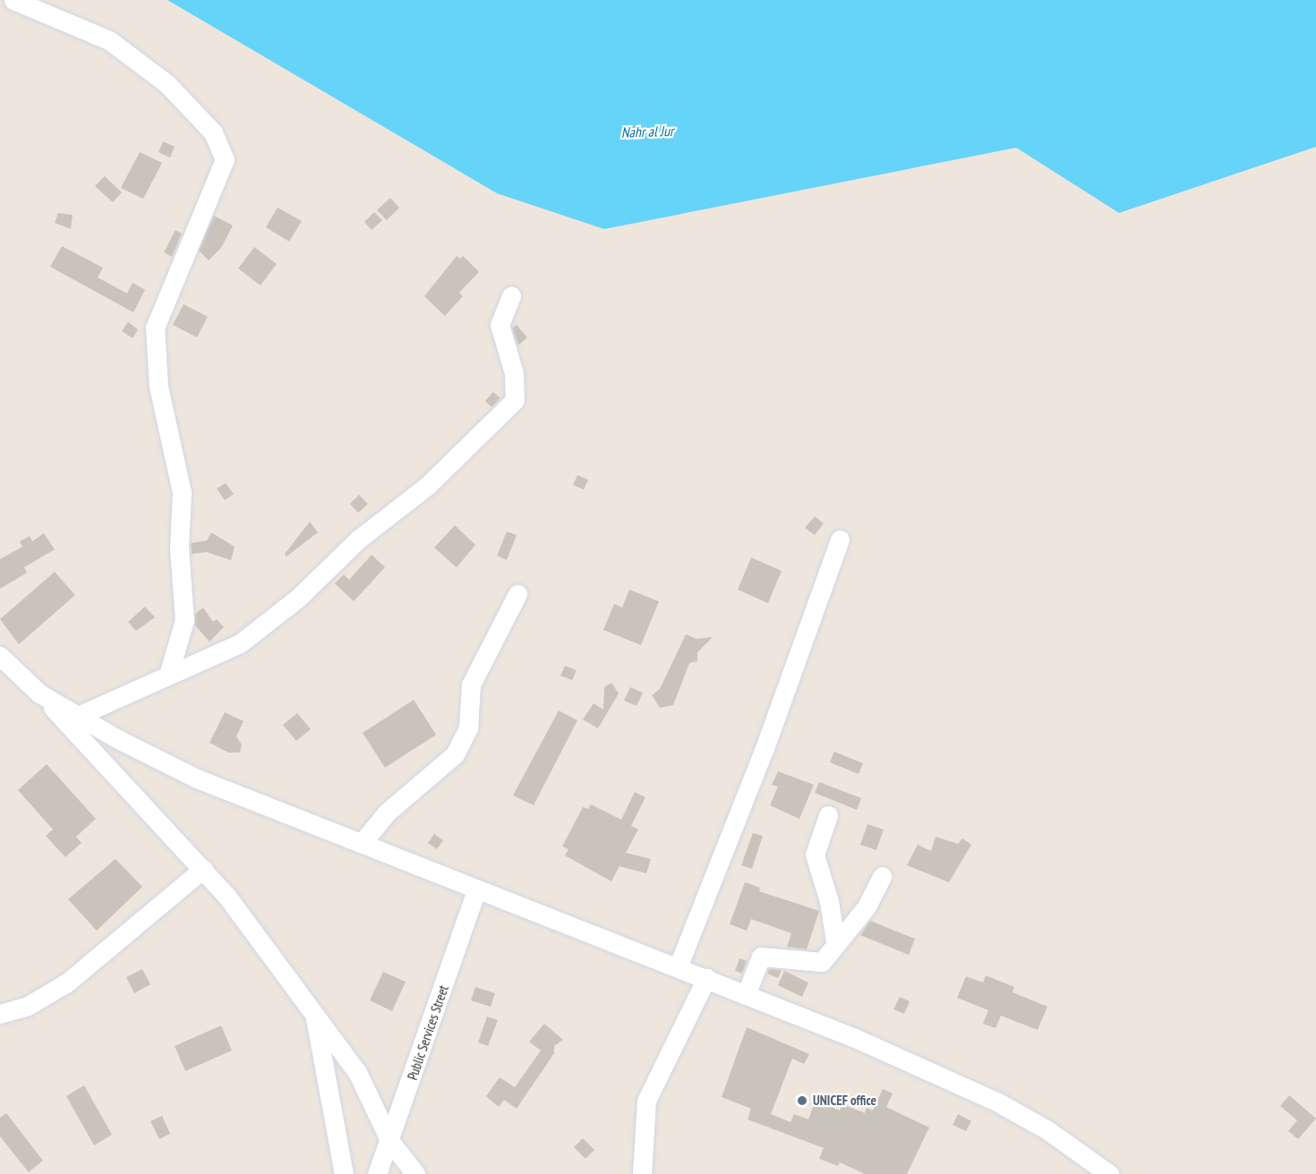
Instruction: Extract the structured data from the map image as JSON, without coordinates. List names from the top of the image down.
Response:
{
  "streets": {
    "street": ["Public Services Street"]
  },
  "water": ["Nahr al Jur"],
  "places": ["UNICEF office"]
}
